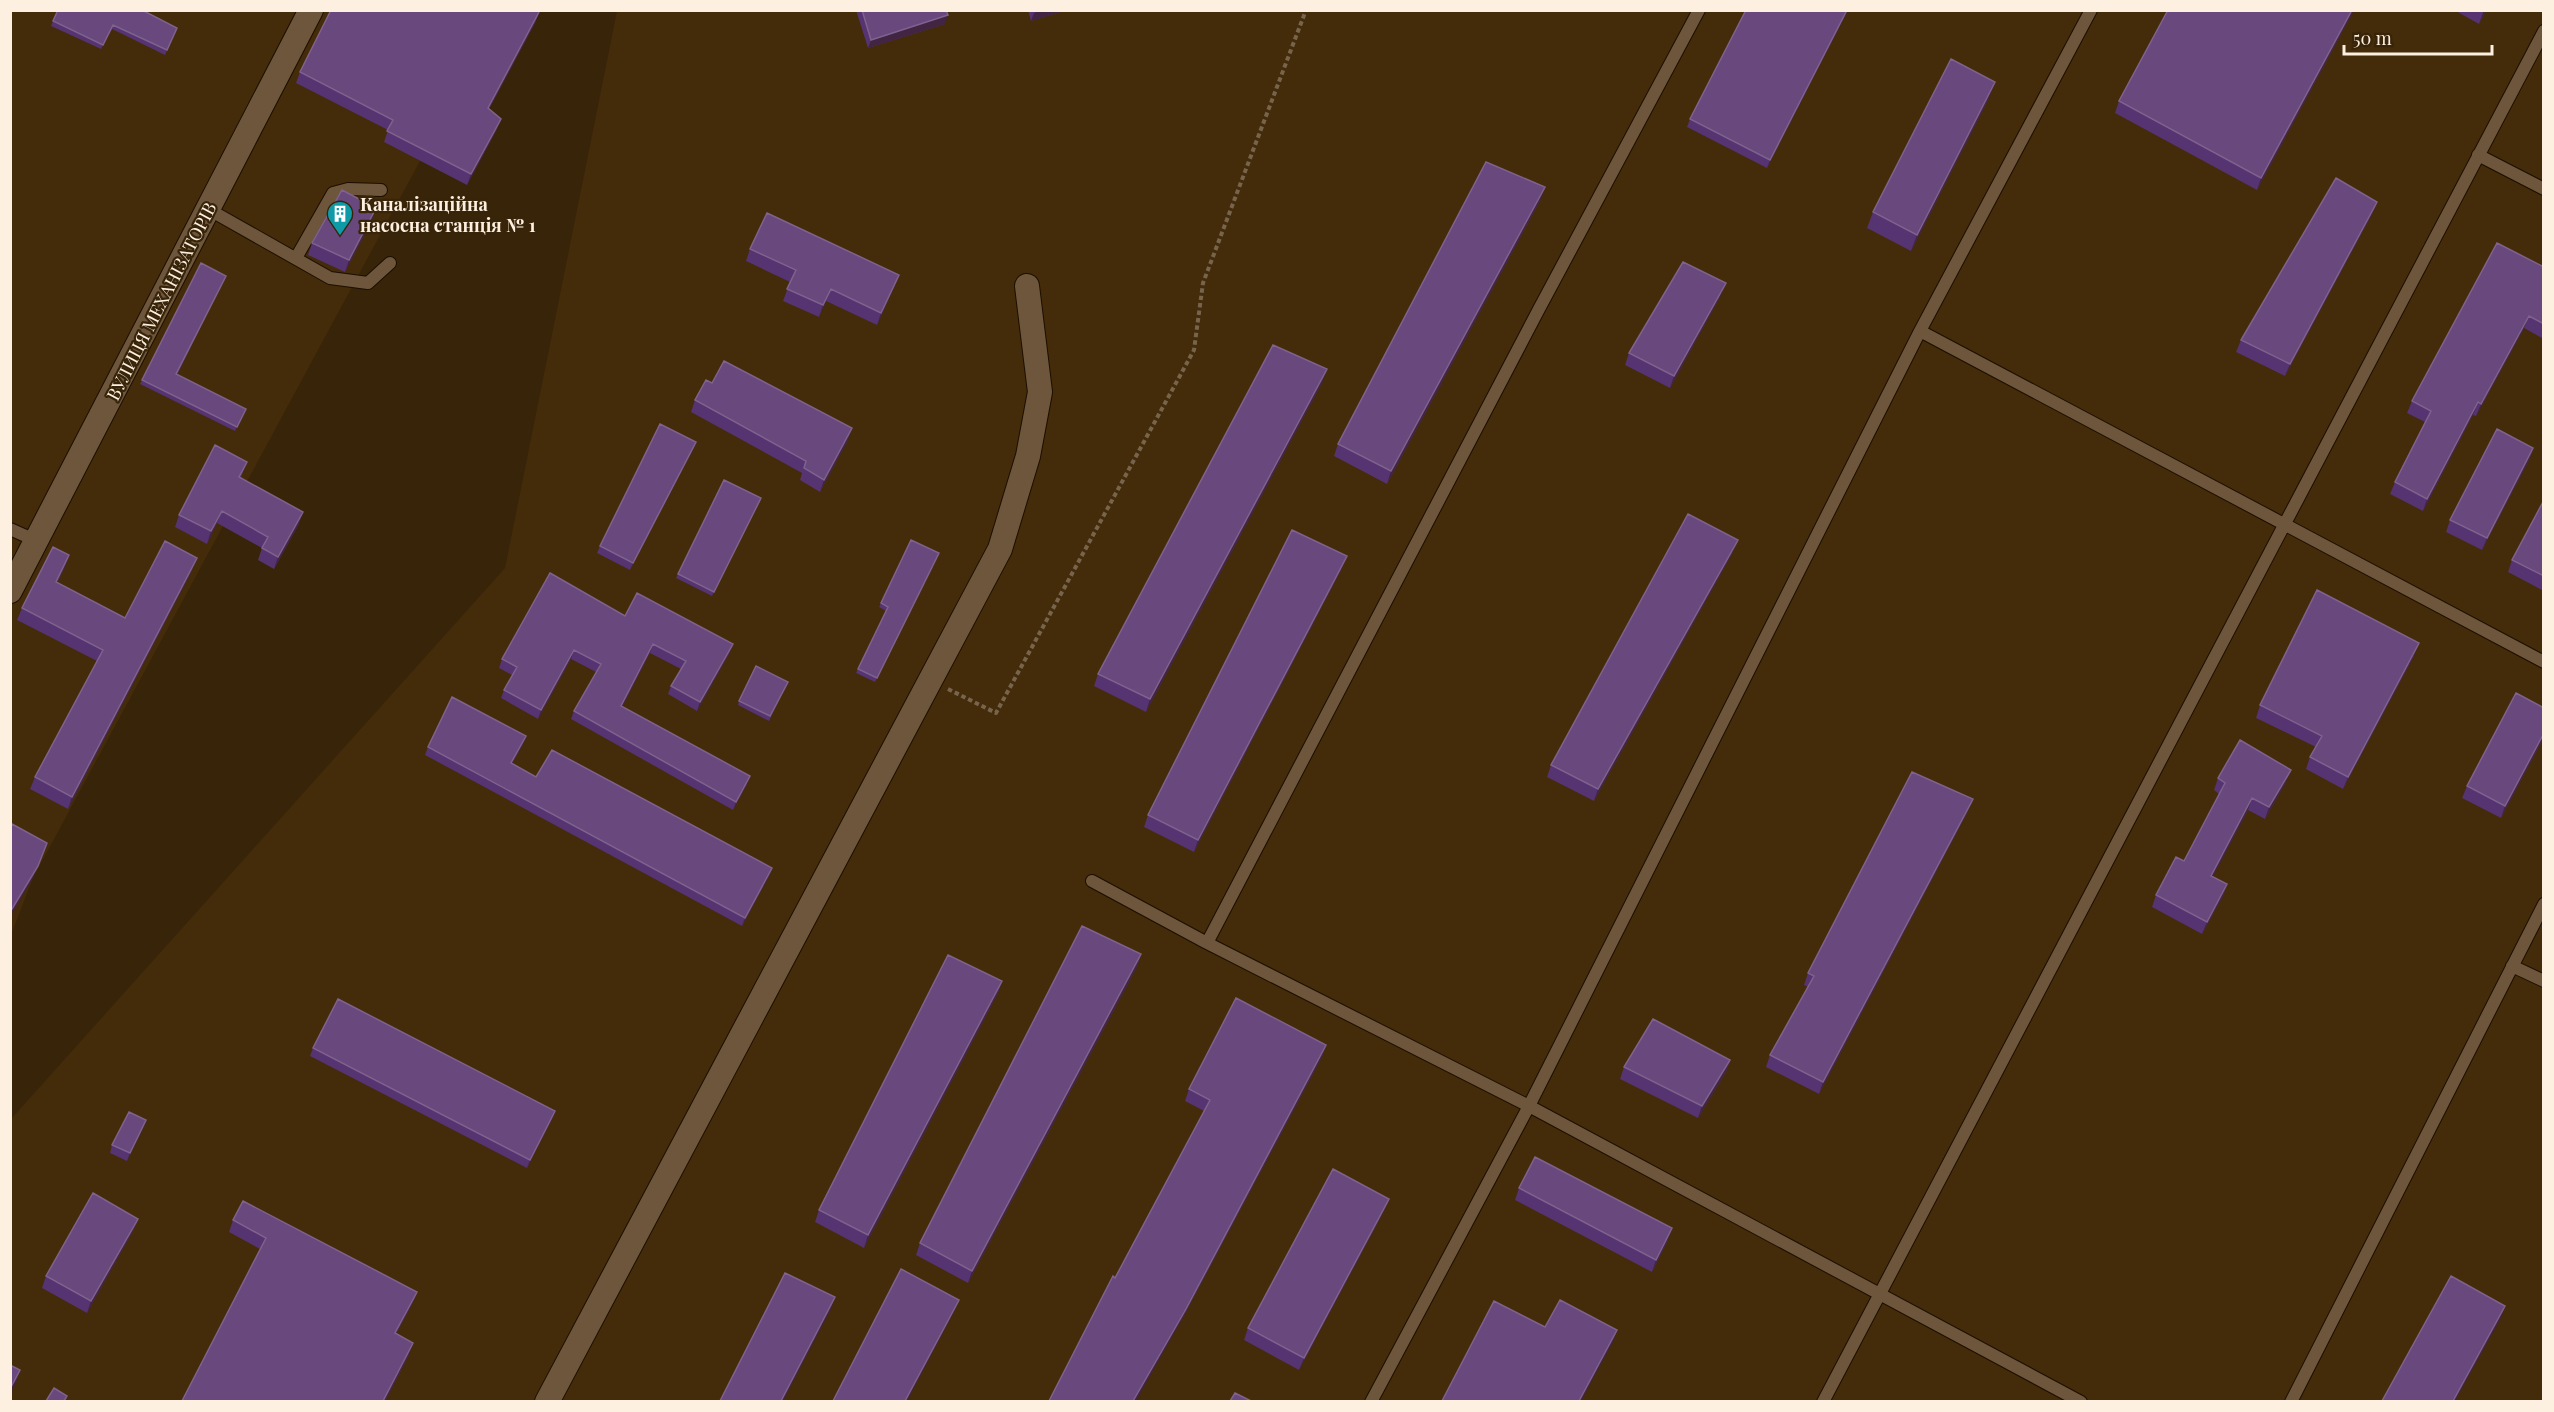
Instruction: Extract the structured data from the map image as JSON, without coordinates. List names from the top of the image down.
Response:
{
  "streets": {
    "street": ["ВУЛИЦЯ МЕХАНІЗАТОРІВ"]
  },
  "places": {
    "building": ["Каналізаційна насосна станція № 1"]
  },
  "scale_bar": "50 m"
}
